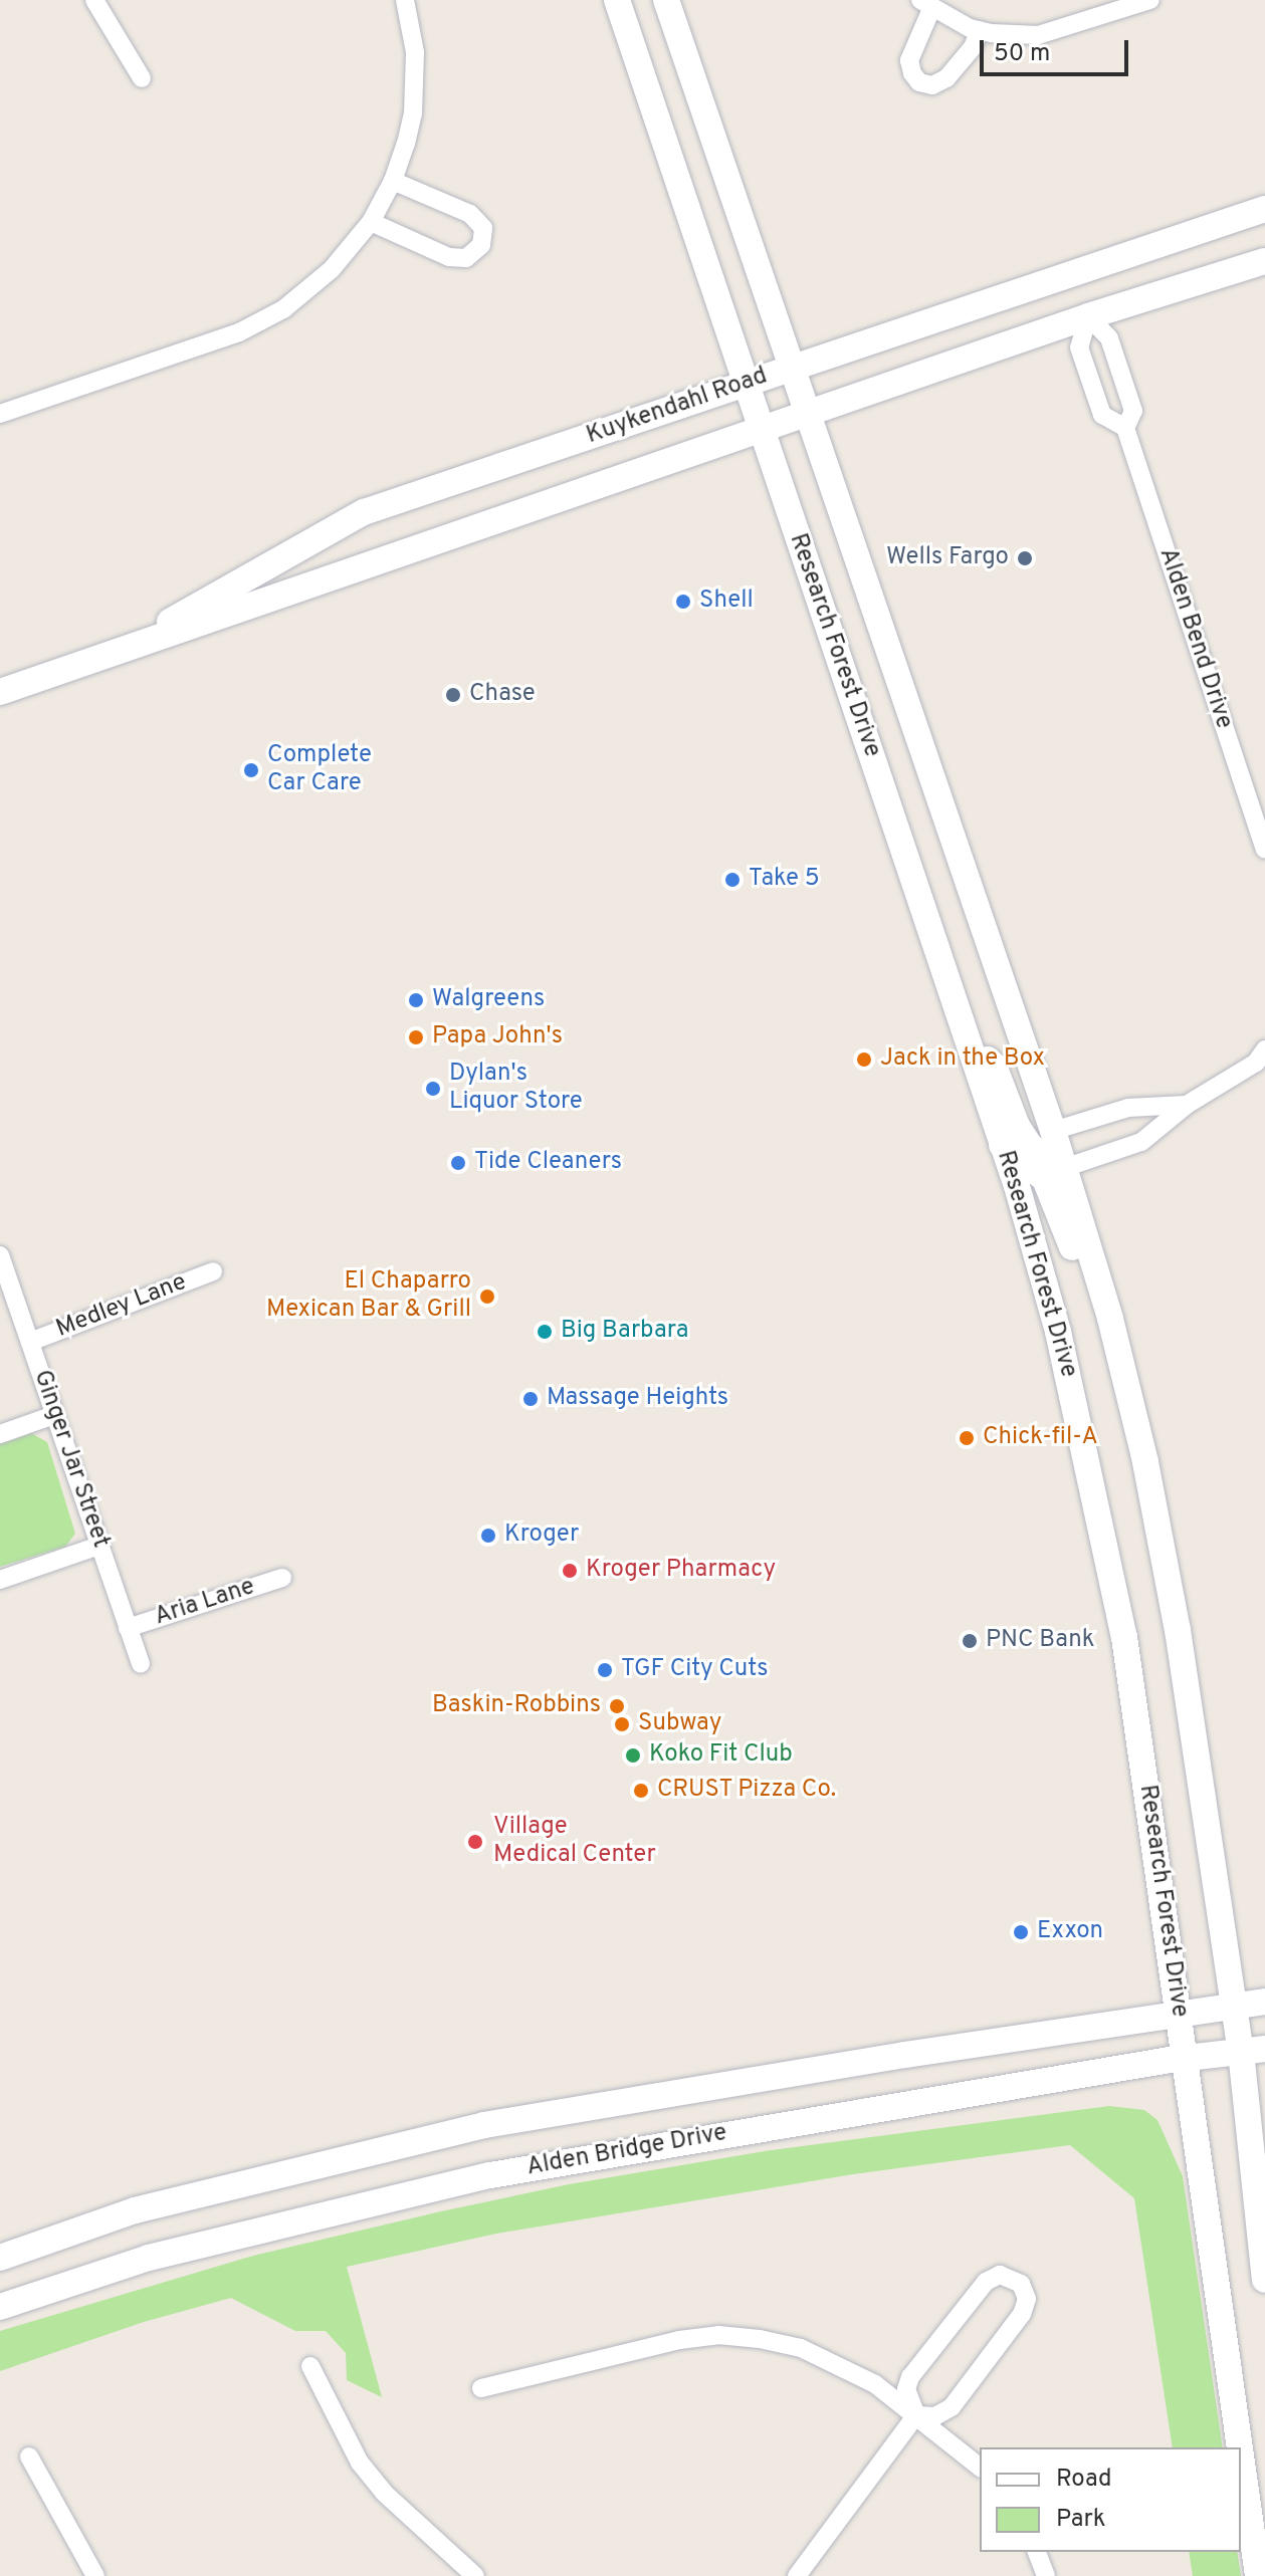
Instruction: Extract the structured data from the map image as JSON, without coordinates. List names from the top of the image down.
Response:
{
  "streets": {
    "main road": ["Kuykendahl Road", "Research Forest Drive", "Alden Bridge Drive"],
    "street": [
      "Alden Bend Drive",
      "Medley Lane",
      "Ginger Jar Street",
      "Aria Lane"
    ]
  },
  "crossings": [
    ["Kuykendahl Road", "Alden Bend Drive"],
    ["Kuykendahl Road", "Research Forest Drive"],
    ["Research Forest Drive", "Alden Bridge Drive"],
    ["Medley Lane", "Ginger Jar Street"],
    ["Ginger Jar Street", "Aria Lane"]
  ],
  "places": [
    "Wells Fargo",
    "Shell",
    "Chase",
    "Complete Car Care",
    "Take 5",
    "Walgreens",
    "Papa John's",
    "Jack in the Box",
    "Dylan's Liquor Store",
    "Tide Cleaners",
    "El Chaparro Mexican Bar & Grill",
    "Big Barbara",
    "Massage Heights",
    "Chick-fil-A",
    "Kroger",
    "Kroger Pharmacy",
    "PNC Bank",
    "TGF City Cuts",
    "Baskin-Robbins",
    "Subway",
    "Koko Fit Club",
    "CRUST Pizza Co.",
    "Village Medical Center",
    "Exxon"
  ],
  "legend": ["Road", "Park"],
  "scale_bar": "50 m"
}
